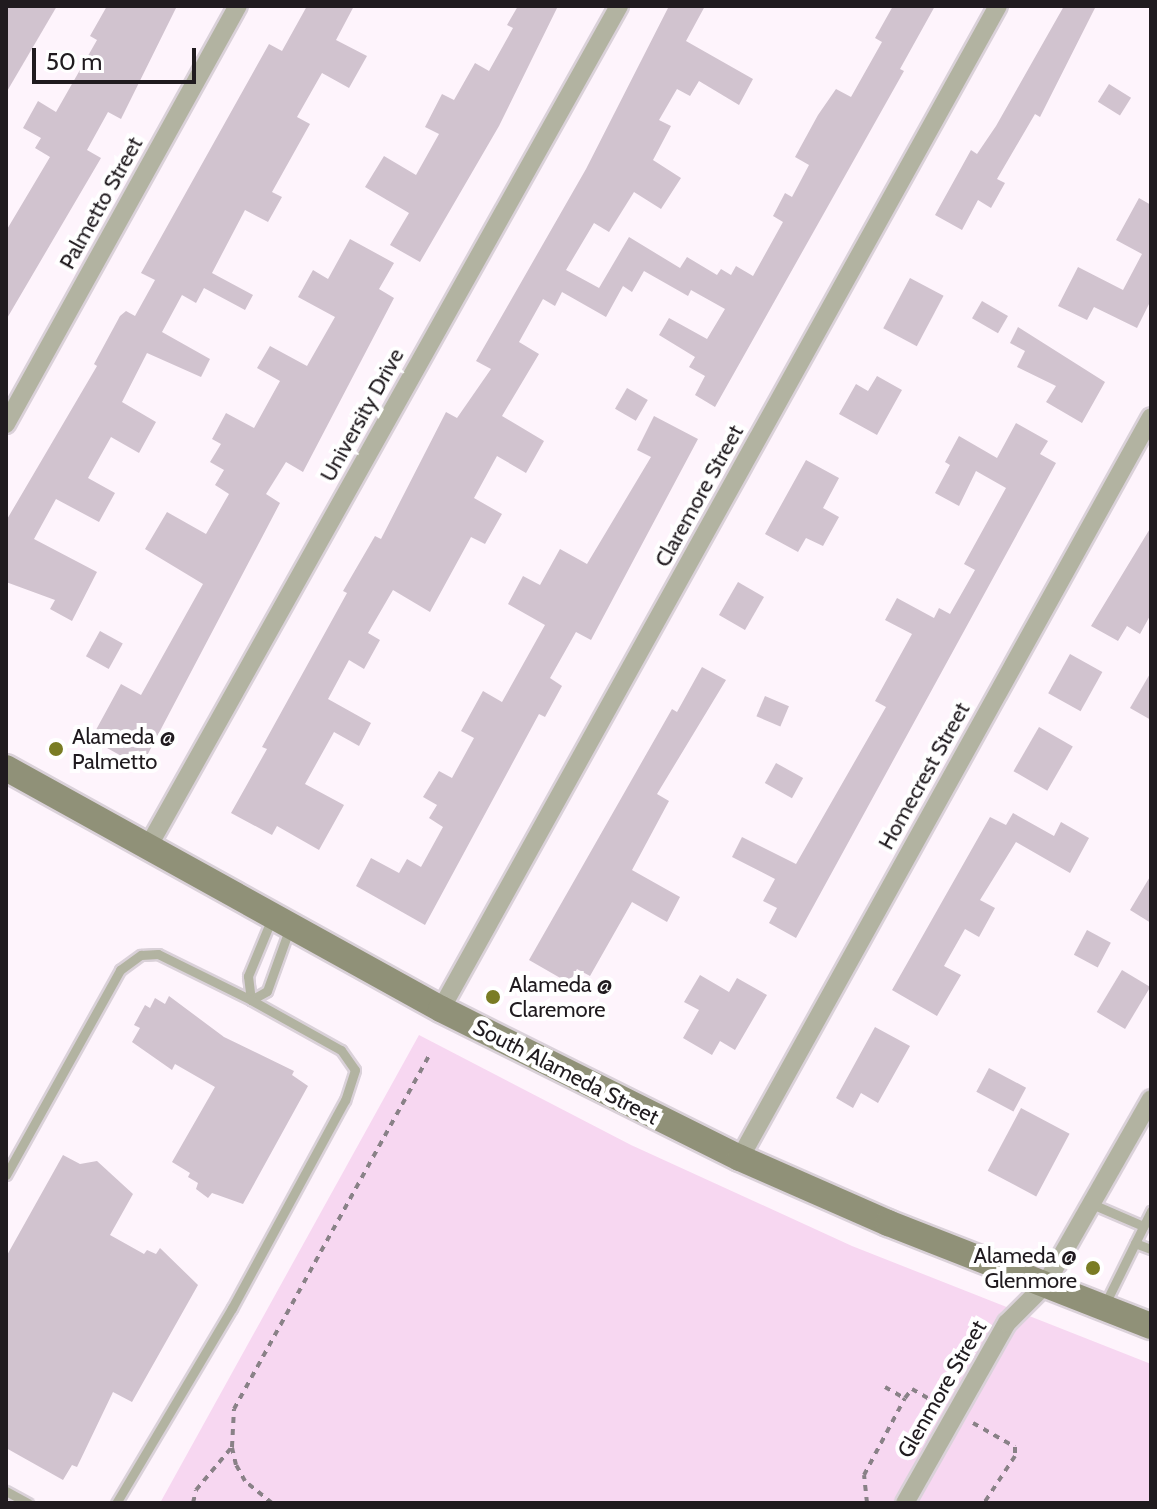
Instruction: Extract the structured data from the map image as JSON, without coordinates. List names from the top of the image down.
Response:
{
  "streets": {
    "main road": ["South Alameda Street"],
    "street": [
      "Palmetto Street",
      "University Drive",
      "Claremore Street",
      "Homecrest Street",
      "Glenmore Street"
    ]
  },
  "crossings": [
    ["University Drive", "South Alameda Street"],
    ["Claremore Street", "South Alameda Street"],
    ["Homecrest Street", "South Alameda Street"],
    ["South Alameda Street", "Glenmore Street"]
  ],
  "places": ["Alameda @ Palmetto", "Alameda @ Claremore", "Alameda @ Glenmore"],
  "scale_bar": "50 m"
}
